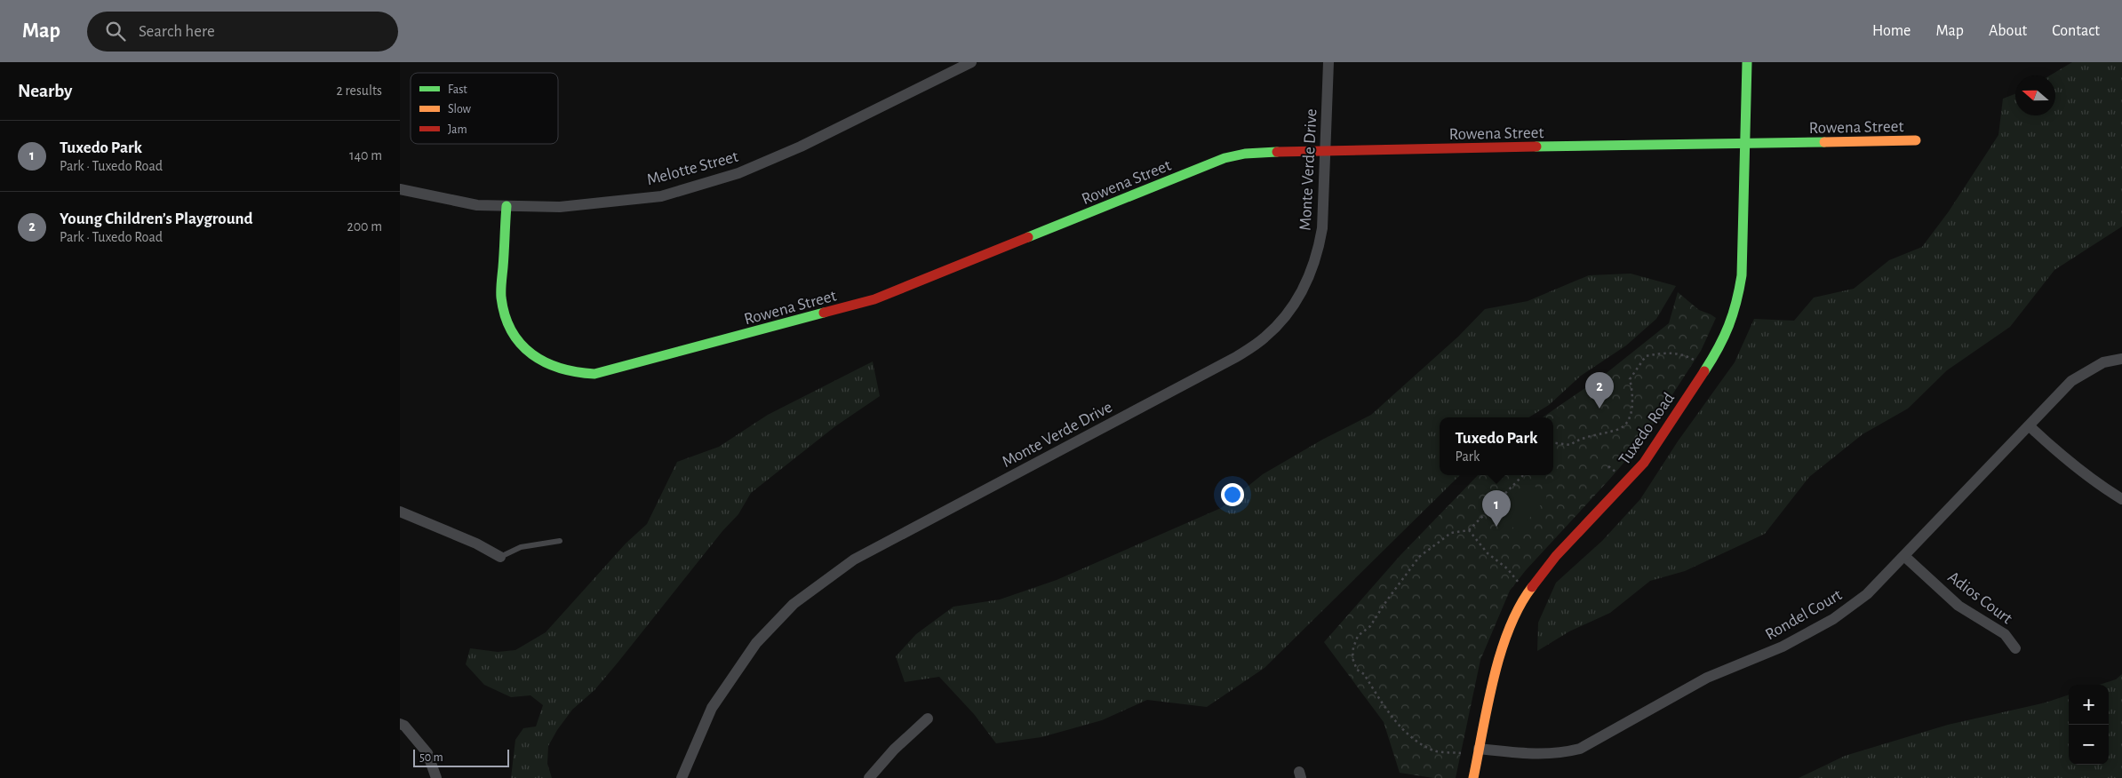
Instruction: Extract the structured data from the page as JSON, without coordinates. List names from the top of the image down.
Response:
{
  "streets": {
    "street": [
      "Rowena Street",
      "Melotte Street",
      "Monte Verde Drive",
      "Tuxedo Road",
      "Adios Court",
      "Rondel Court"
    ]
  },
  "crossings": [
    ["Rowena Street", "Melotte Street"],
    ["Rowena Street", "Monte Verde Drive"],
    ["Rowena Street", "Tuxedo Road"],
    ["Tuxedo Road", "Rondel Court"],
    ["Adios Court", "Rondel Court"]
  ],
  "legend": ["Fast", "Slow", "Jam"],
  "scale_bar": "50 m",
  "north": "left",
  "page": {
    "header": "Map",
    "search": "Search here",
    "nav": [
      "Home",
      "Map",
      "About",
      "Contact"
    ],
    "heading": ["Nearby", "2 results"],
    "list": [
      {
        "mark": "1",
        "name": "Tuxedo Park",
        "note": "Park · Tuxedo Road",
        "value": "140 m"
      },
      {
        "mark": "2",
        "name": "Young Children’s Playground",
        "note": "Park · Tuxedo Road",
        "value": "200 m"
      }
    ],
    "pins": ["2", "1"],
    "popup": ["Tuxedo Park", "Park"],
    "map_buttons": ["+", "−"],
    "scale": "50 m"
  }
}
